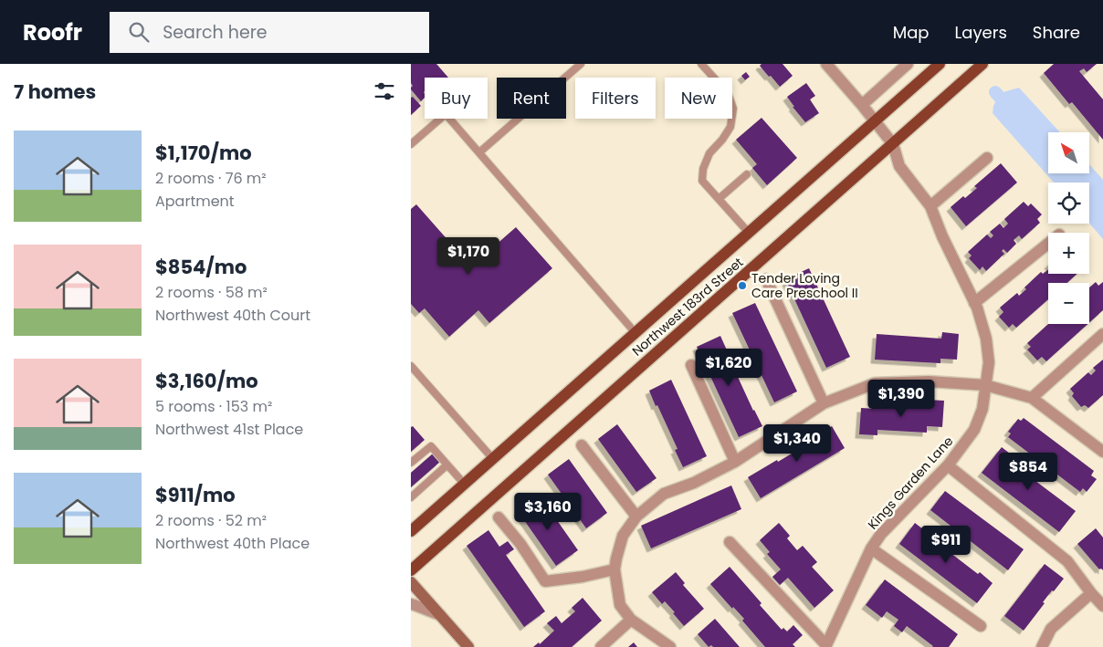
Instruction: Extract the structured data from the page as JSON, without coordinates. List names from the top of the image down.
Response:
{
  "streets": {
    "main road": ["Northwest 183rd Street"],
    "street": ["Kings Garden Lane"]
  },
  "crossings": [
    ["Northwest 183rd Street", "Kings Garden Lane"]
  ],
  "places": ["Tender Loving Care Preschool II"],
  "north": "top left",
  "page": {
    "header": "Roofr",
    "search": "Search here",
    "nav": ["Map", "Layers", "Share"],
    "heading": "7 homes",
    "chip": [
      "Buy",
      "Rent",
      "Filters",
      "New"
    ],
    "list": [
      {
        "name": "$1,170/mo",
        "note": "2 rooms · 76 m² · Apartment"
      },
      {
        "name": "$854/mo",
        "note": "2 rooms · 58 m² · Northwest 40th Court"
      },
      {
        "name": "$3,160/mo",
        "note": "5 rooms · 153 m² · Northwest 41st Place"
      },
      {
        "name": "$911/mo",
        "note": "2 rooms · 52 m² · Northwest 40th Place"
      }
    ],
    "map_buttons": ["+", "−"],
    "price": [
      "$1,170",
      "$1,620",
      "$1,390",
      "$1,340",
      "$854",
      "$3,160",
      "$911"
    ]
  }
}
